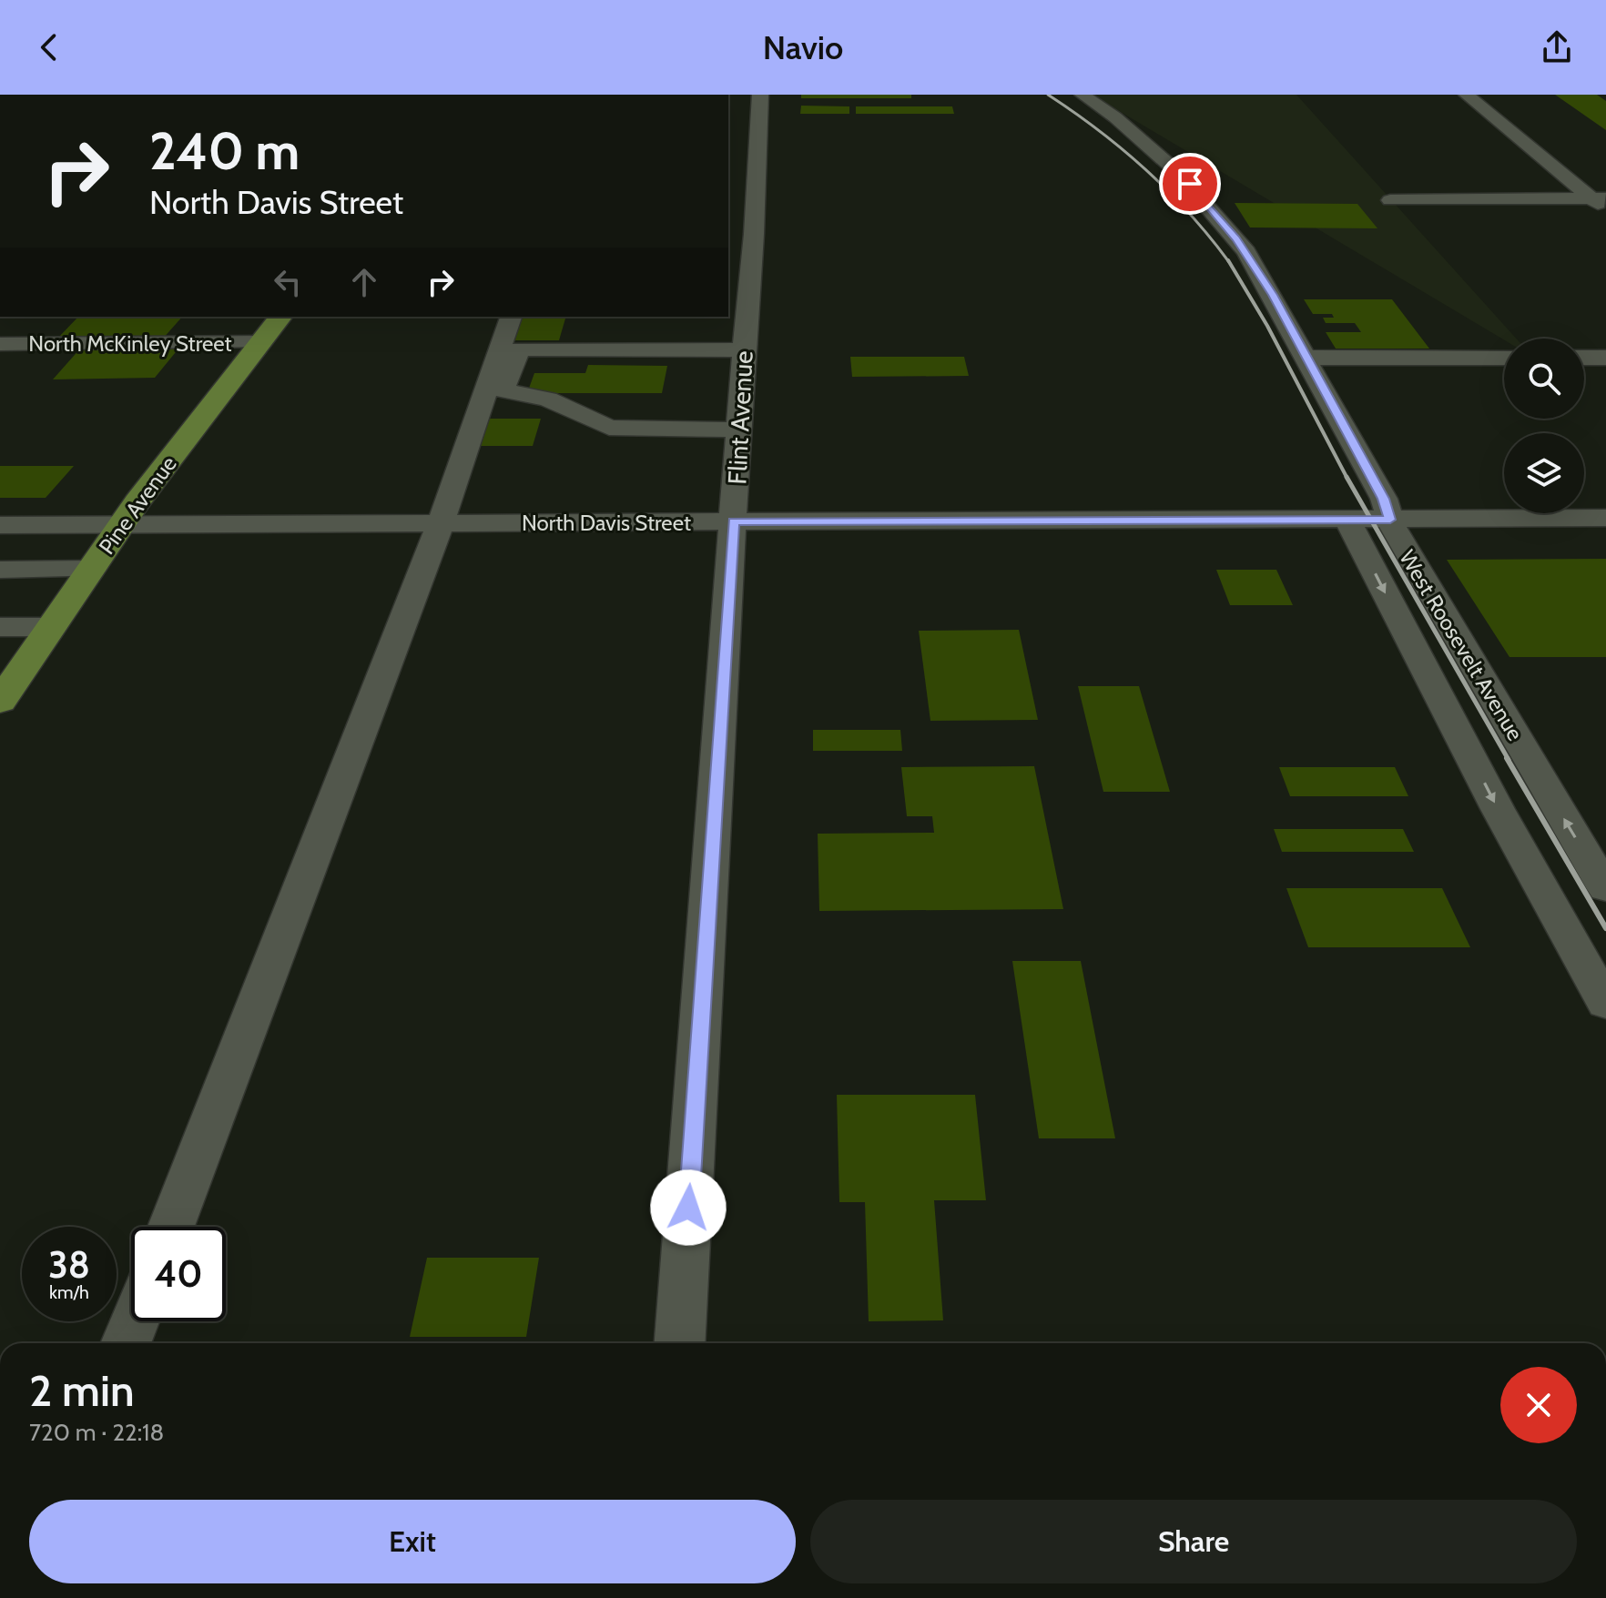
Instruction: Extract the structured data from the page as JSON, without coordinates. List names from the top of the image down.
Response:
{
  "streets": {
    "main road": ["Pine Avenue"],
    "street": [
      "North McKinley Street",
      "Flint Avenue",
      "North Davis Street",
      "West Roosevelt Avenue"
    ]
  },
  "crossings": [
    ["North McKinley Street", "Pine Avenue"],
    ["Flint Avenue", "North Davis Street"],
    ["Pine Avenue", "North Davis Street"],
    ["North Davis Street", "West Roosevelt Avenue"]
  ],
  "page": {
    "header": "Navio",
    "turn": ["240 m", "North Davis Street"],
    "speed": "38 km/h",
    "limit": "40",
    "heading": ["2 min", "720 m · 22:18"],
    "buttons": ["Exit", "Share"]
  }
}
